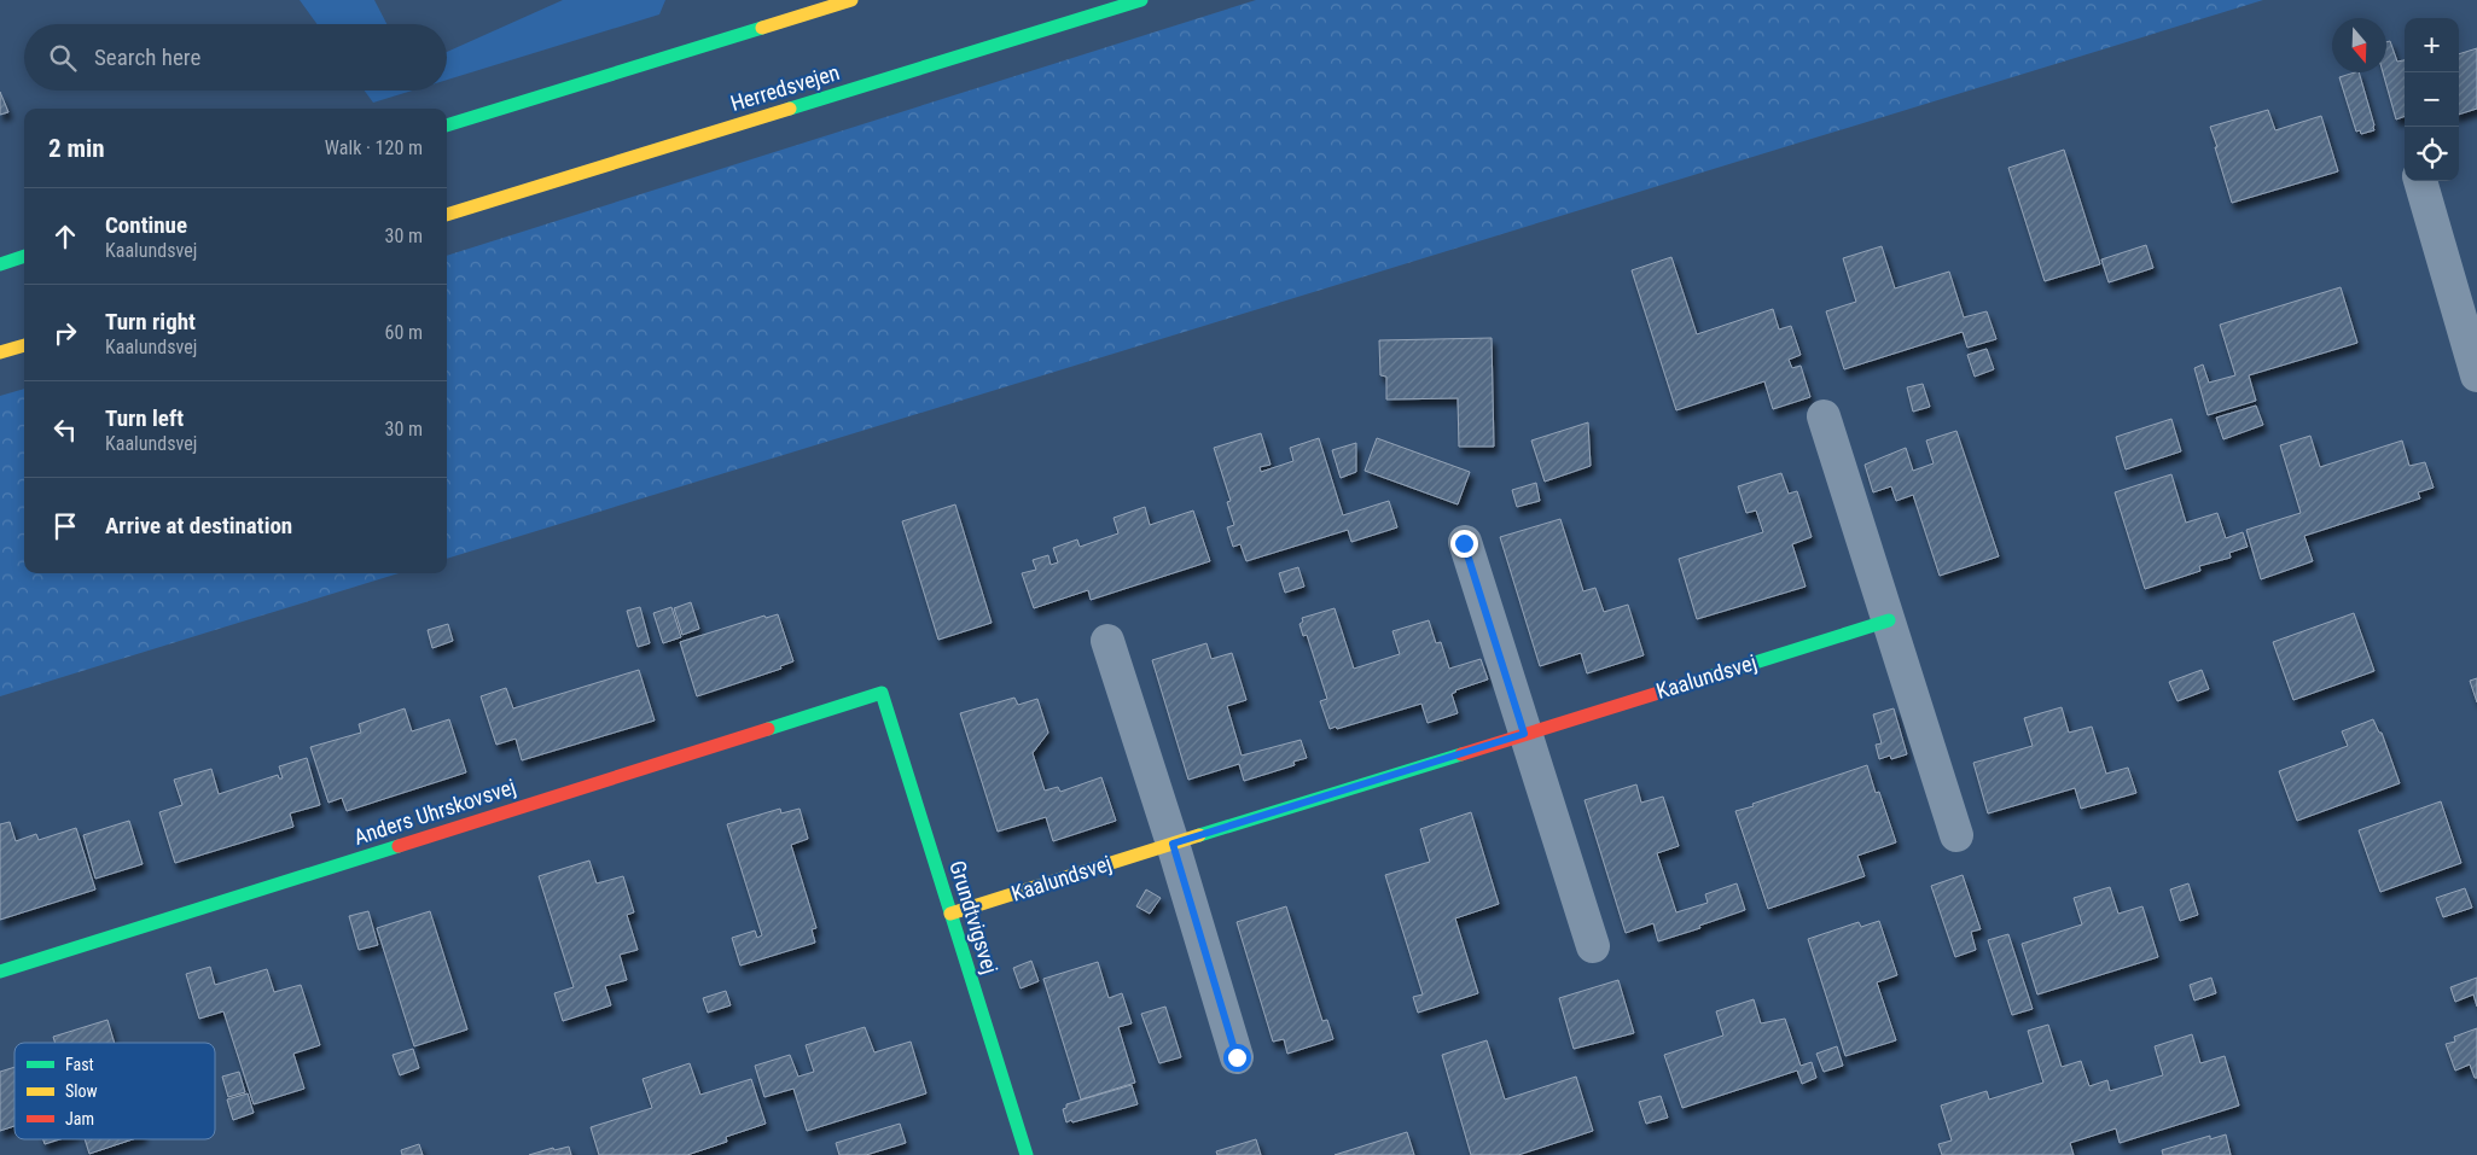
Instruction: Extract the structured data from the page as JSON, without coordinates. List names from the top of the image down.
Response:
{
  "streets": {
    "street": [
      "Herredsvejen",
      "Kaalundsvej",
      "Anders Uhrskovsvej",
      "Grundtvigsvej"
    ]
  },
  "crossings": [
    ["Kaalundsvej", "Grundtvigsvej"],
    ["Anders Uhrskovsvej", "Grundtvigsvej"]
  ],
  "legend": ["Fast", "Slow", "Jam"],
  "north": "bottom",
  "page": {
    "map_buttons": ["+", "−"],
    "search": "Search here",
    "heading": ["2 min", "Walk · 120 m"],
    "list": [
      ["Continue", "Kaalundsvej", "30 m"],
      ["Turn right", "Kaalundsvej", "60 m"],
      ["Turn left", "Kaalundsvej", "30 m"],
      "Arrive at destination"
    ]
  }
}
